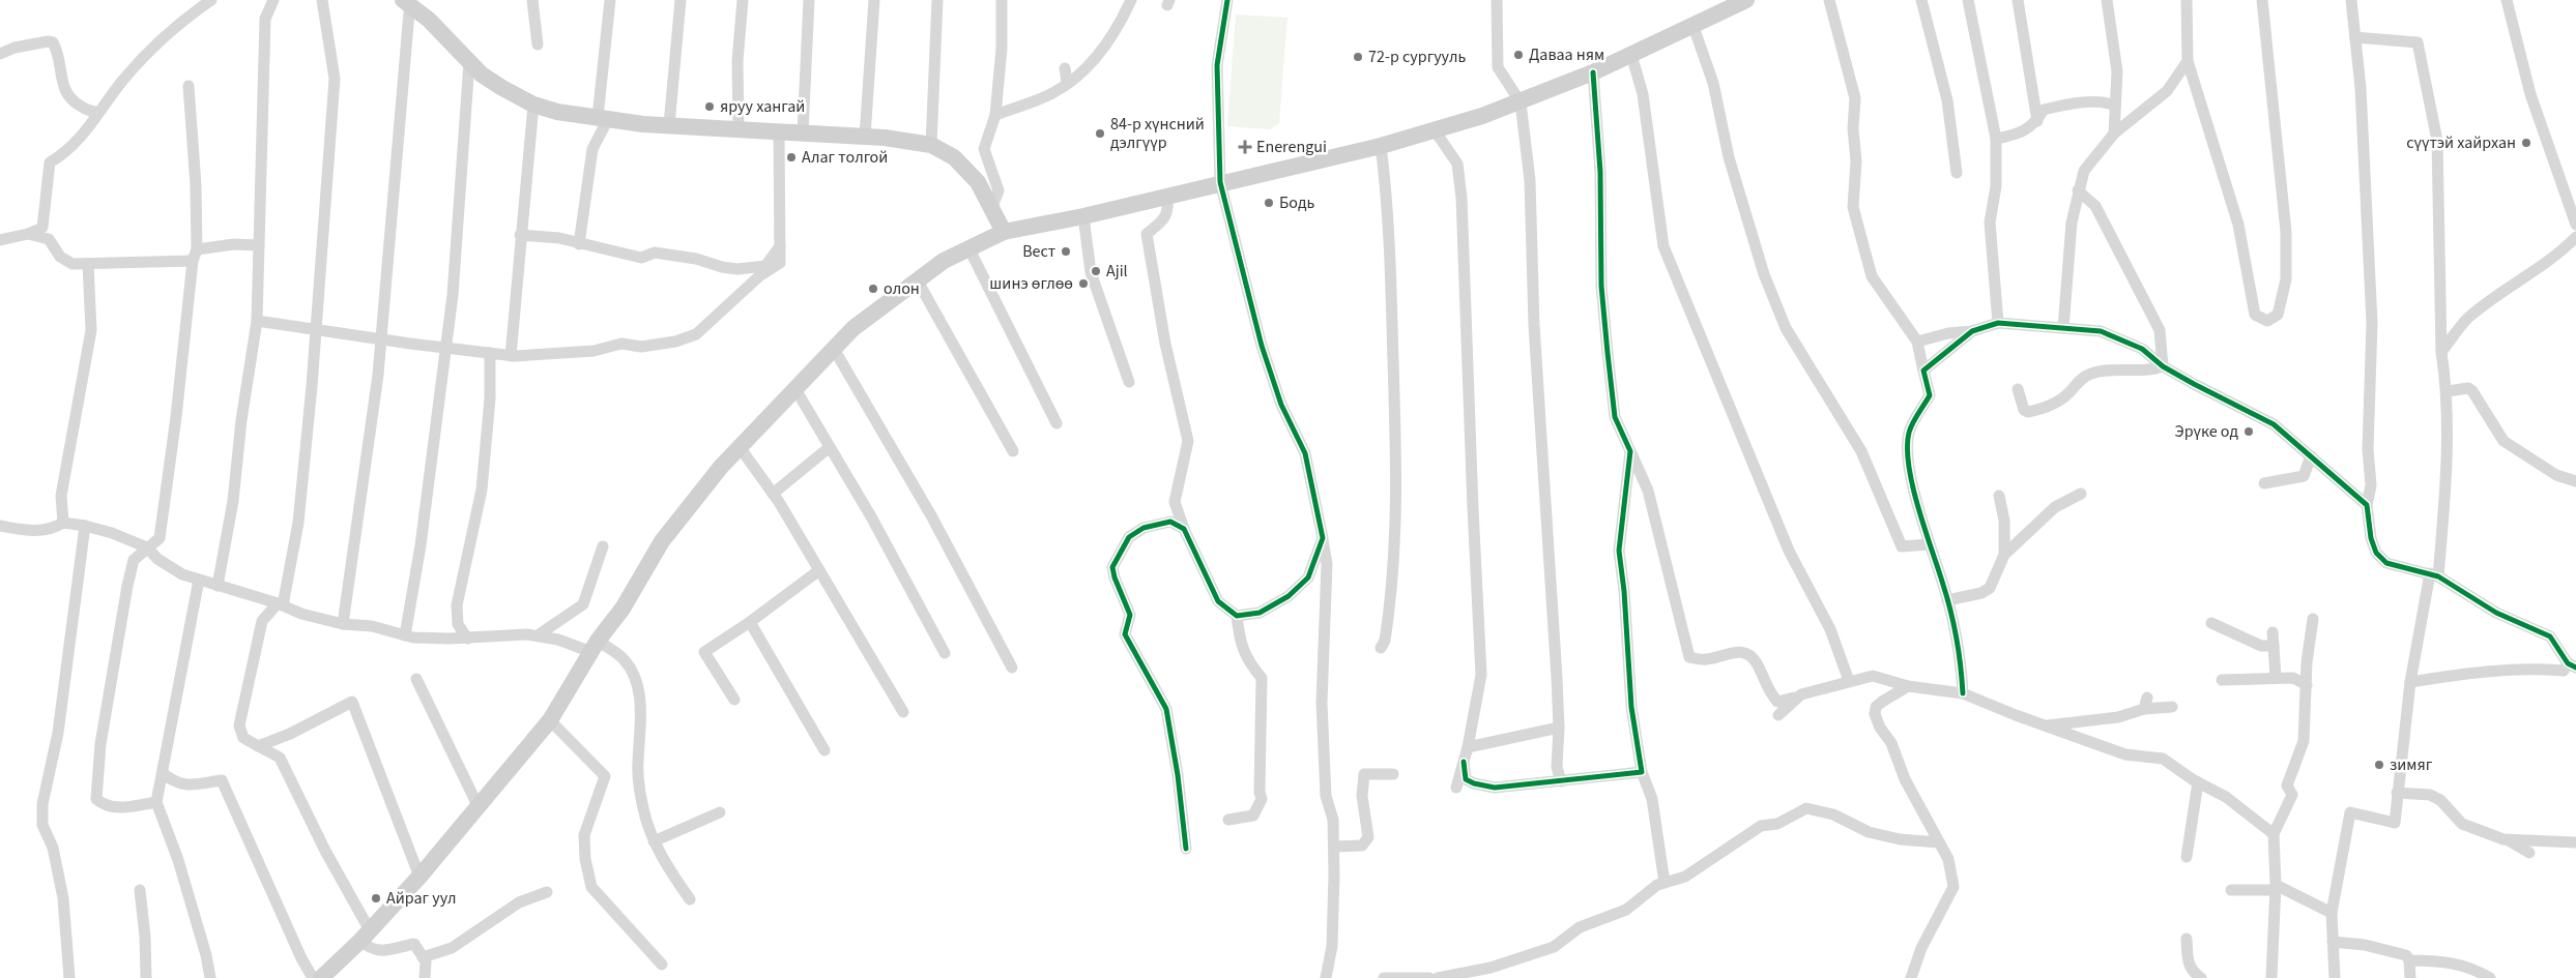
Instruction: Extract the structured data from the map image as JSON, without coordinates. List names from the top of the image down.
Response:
{
  "places": {
    "other": [
      "Даваа ням",
      "72-р сургууль",
      "яруу хангай",
      "84-р хүнсний дэлгүүр",
      "сүүтэй хайрхан",
      "Алаг толгой",
      "Бодь",
      "Вест",
      "Ajil",
      "шинэ өглөө",
      "олон",
      "Эрүке од",
      "зимяг",
      "Айраг уул"
    ],
    "health": ["Enerengui"]
  }
}
